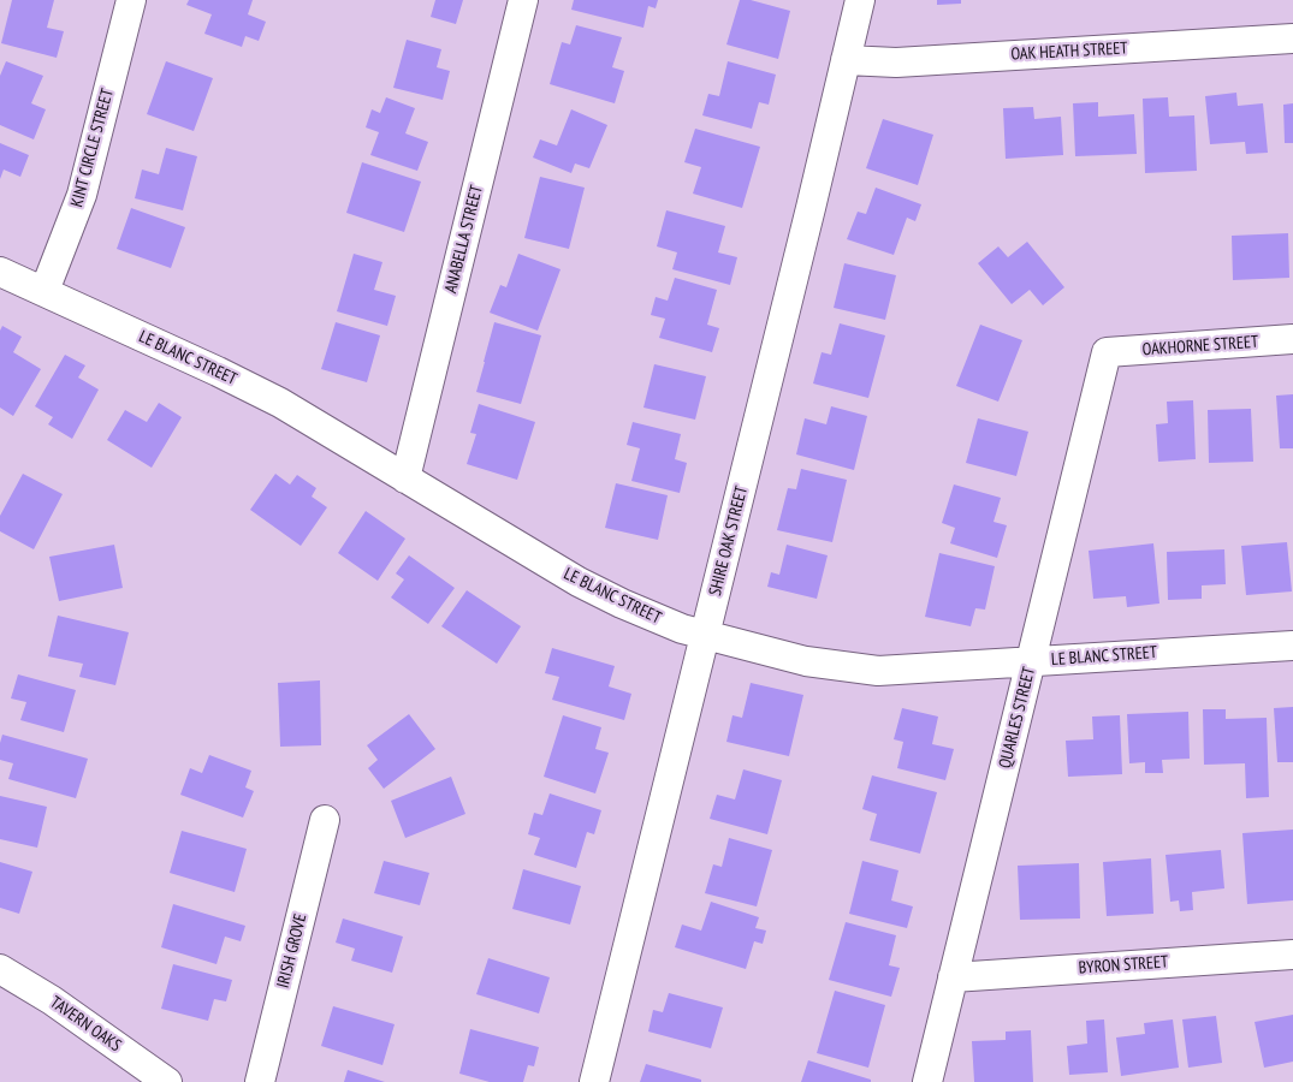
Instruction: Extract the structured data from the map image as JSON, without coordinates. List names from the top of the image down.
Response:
{
  "streets": {
    "street": [
      "OAK HEATH STREET",
      "KINT CIRCLE STREET",
      "ANABELLA STREET",
      "OAKHORNE STREET",
      "LE BLANC STREET",
      "SHIRE OAK STREET",
      "QUARLES STREET",
      "IRISH GROVE",
      "BYRON STREET",
      "TAVERN OAKS"
    ]
  },
  "crossings": [
    ["OAK HEATH STREET", "SHIRE OAK STREET"],
    ["KINT CIRCLE STREET", "LE BLANC STREET"],
    ["ANABELLA STREET", "LE BLANC STREET"],
    ["OAKHORNE STREET", "QUARLES STREET"],
    ["LE BLANC STREET", "SHIRE OAK STREET"],
    ["LE BLANC STREET", "QUARLES STREET"],
    ["QUARLES STREET", "BYRON STREET"]
  ]
}
